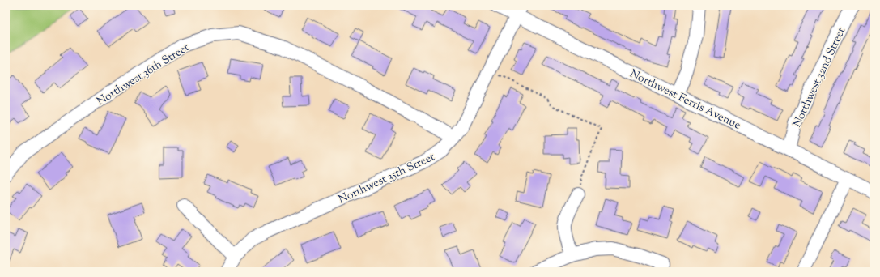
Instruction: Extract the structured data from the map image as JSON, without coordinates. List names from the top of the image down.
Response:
{
  "streets": {
    "street": [
      "Northwest 36th Street",
      "Northwest 32nd Street",
      "Northwest Ferris Avenue",
      "Northwest 35th Street"
    ]
  },
  "crossings": [
    ["Northwest 36th Street", "Northwest 35th Street"],
    ["Northwest 32nd Street", "Northwest Ferris Avenue"],
    ["Northwest Ferris Avenue", "Northwest 35th Street"]
  ]
}
